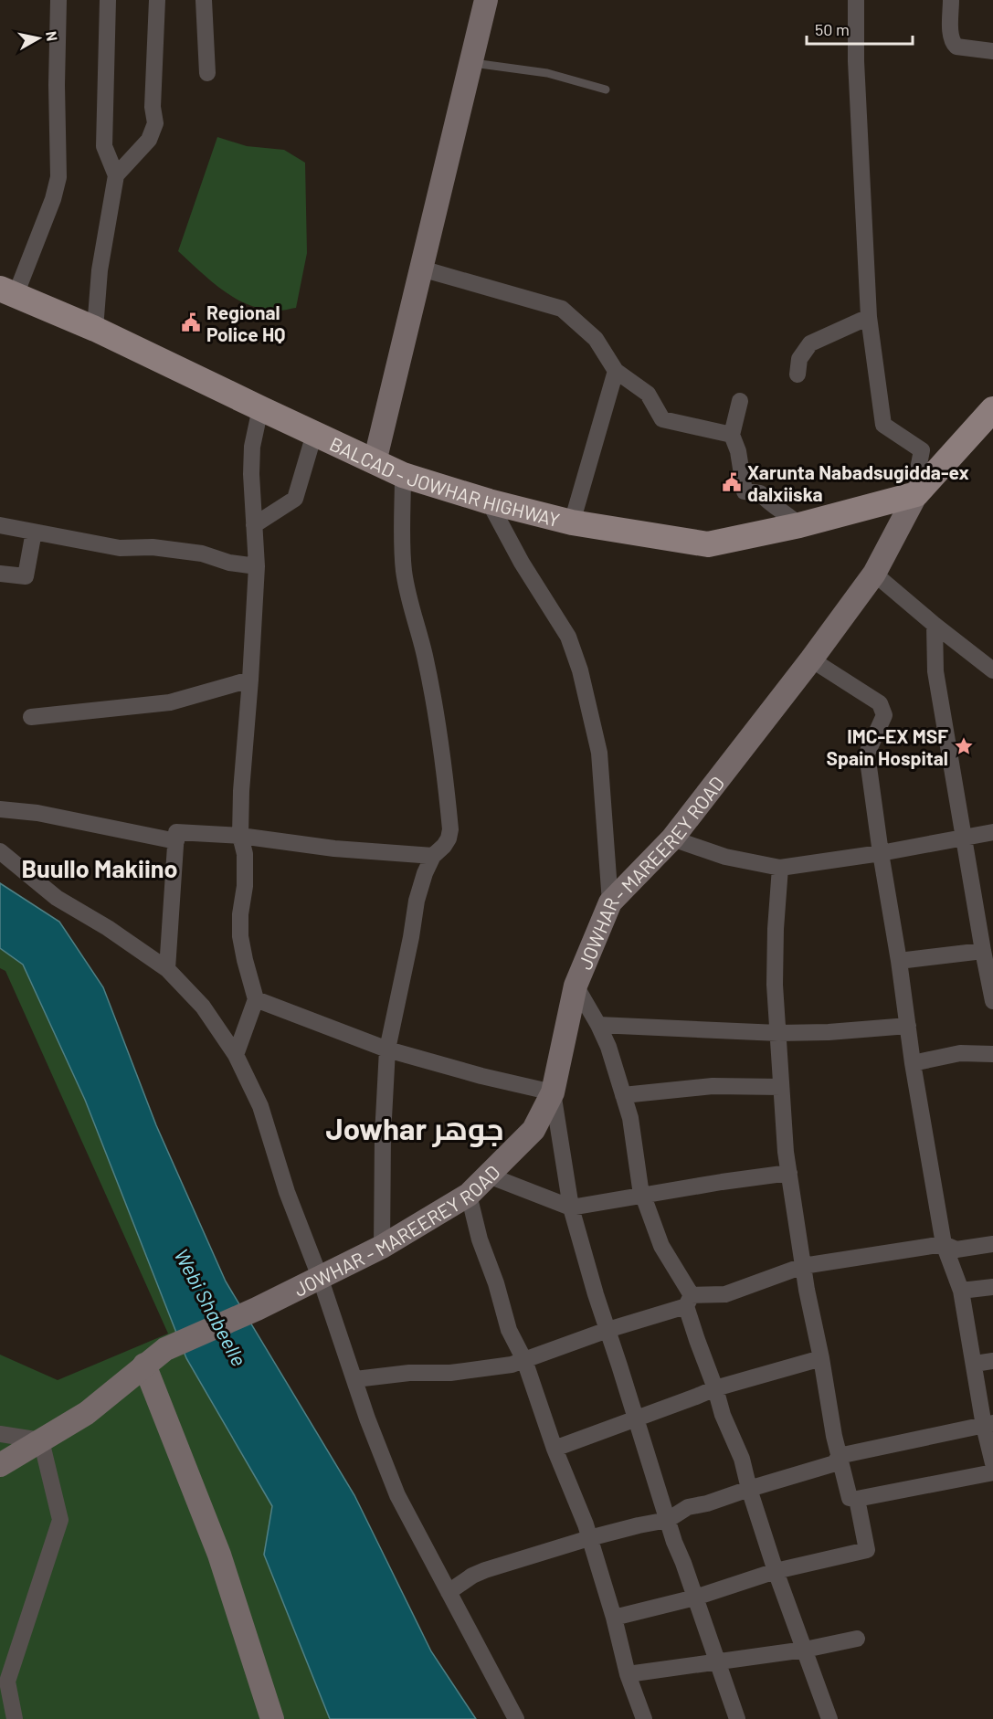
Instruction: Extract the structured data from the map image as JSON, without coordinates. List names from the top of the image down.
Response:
{
  "streets": {
    "main road": ["BALCAD - JOWHAR HIGHWAY"],
    "street": ["JOWHAR - MAREEREY ROAD"]
  },
  "crossings": [
    ["BALCAD - JOWHAR HIGHWAY", "JOWHAR - MAREEREY ROAD"]
  ],
  "districts": ["Buullo Makiino", "Jowhar جوهر"],
  "water": ["Webi Shabeelle"],
  "places": {
    "public building": ["Regional Police HQ", "Xarunta Nabadsugidda-ex dalxiiska"],
    "place": ["IMC-EX MSF Spain Hospital"]
  },
  "scale_bar": "50 m",
  "north": "right"
}
